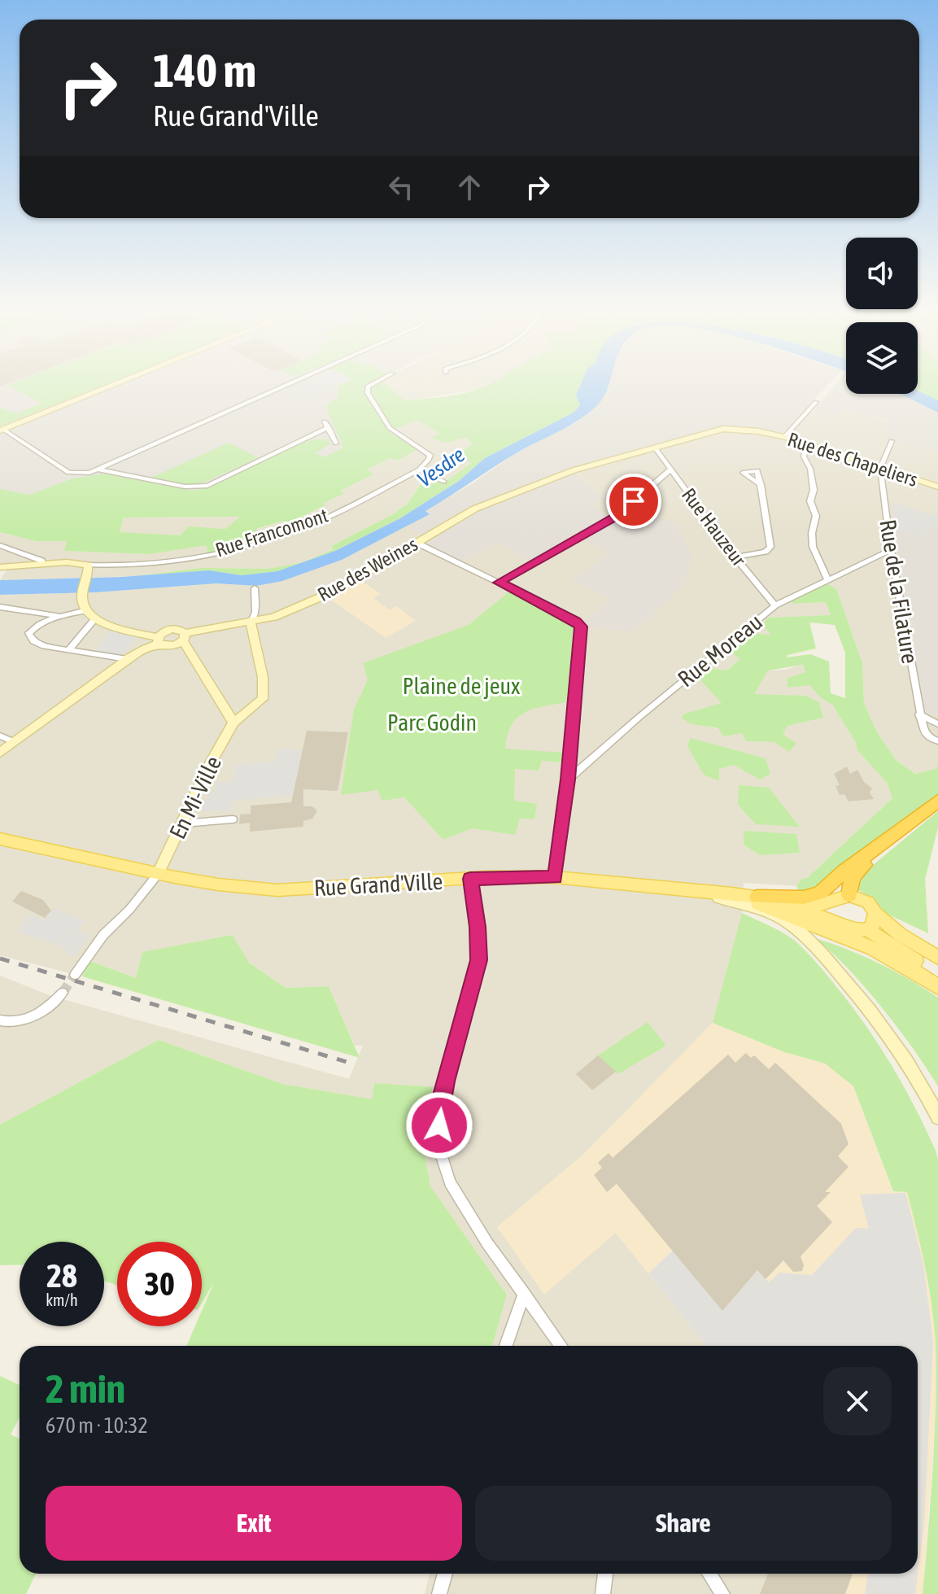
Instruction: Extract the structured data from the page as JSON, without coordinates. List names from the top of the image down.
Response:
{
  "streets": {
    "main road": ["Rue Grand'Ville"],
    "street": [
      "Rue des Chapeliers",
      "Rue Hauzeur",
      "Rue Francomont",
      "Rue des Weines",
      "Rue de la Filature",
      "Rue Moreau",
      "En Mi-Ville"
    ]
  },
  "crossings": [
    ["Rue des Chapeliers", "Rue Hauzeur"],
    ["Rue des Chapeliers", "Rue des Weines"],
    ["Rue des Chapeliers", "Rue de la Filature"],
    ["Rue Hauzeur", "Rue Moreau"],
    ["Rue des Weines", "En Mi-Ville"],
    ["Rue de la Filature", "Rue Moreau"],
    ["En Mi-Ville", "Rue Grand'Ville"]
  ],
  "water": ["Vesdre"],
  "parks": ["Plaine de jeux", "Parc Godin"],
  "page": {
    "turn": ["140 m", "Rue Grand'Ville"],
    "speed": "28 km/h",
    "limit": "30",
    "heading": ["2 min", "670 m · 10:32"],
    "buttons": ["Exit", "Share"]
  }
}
